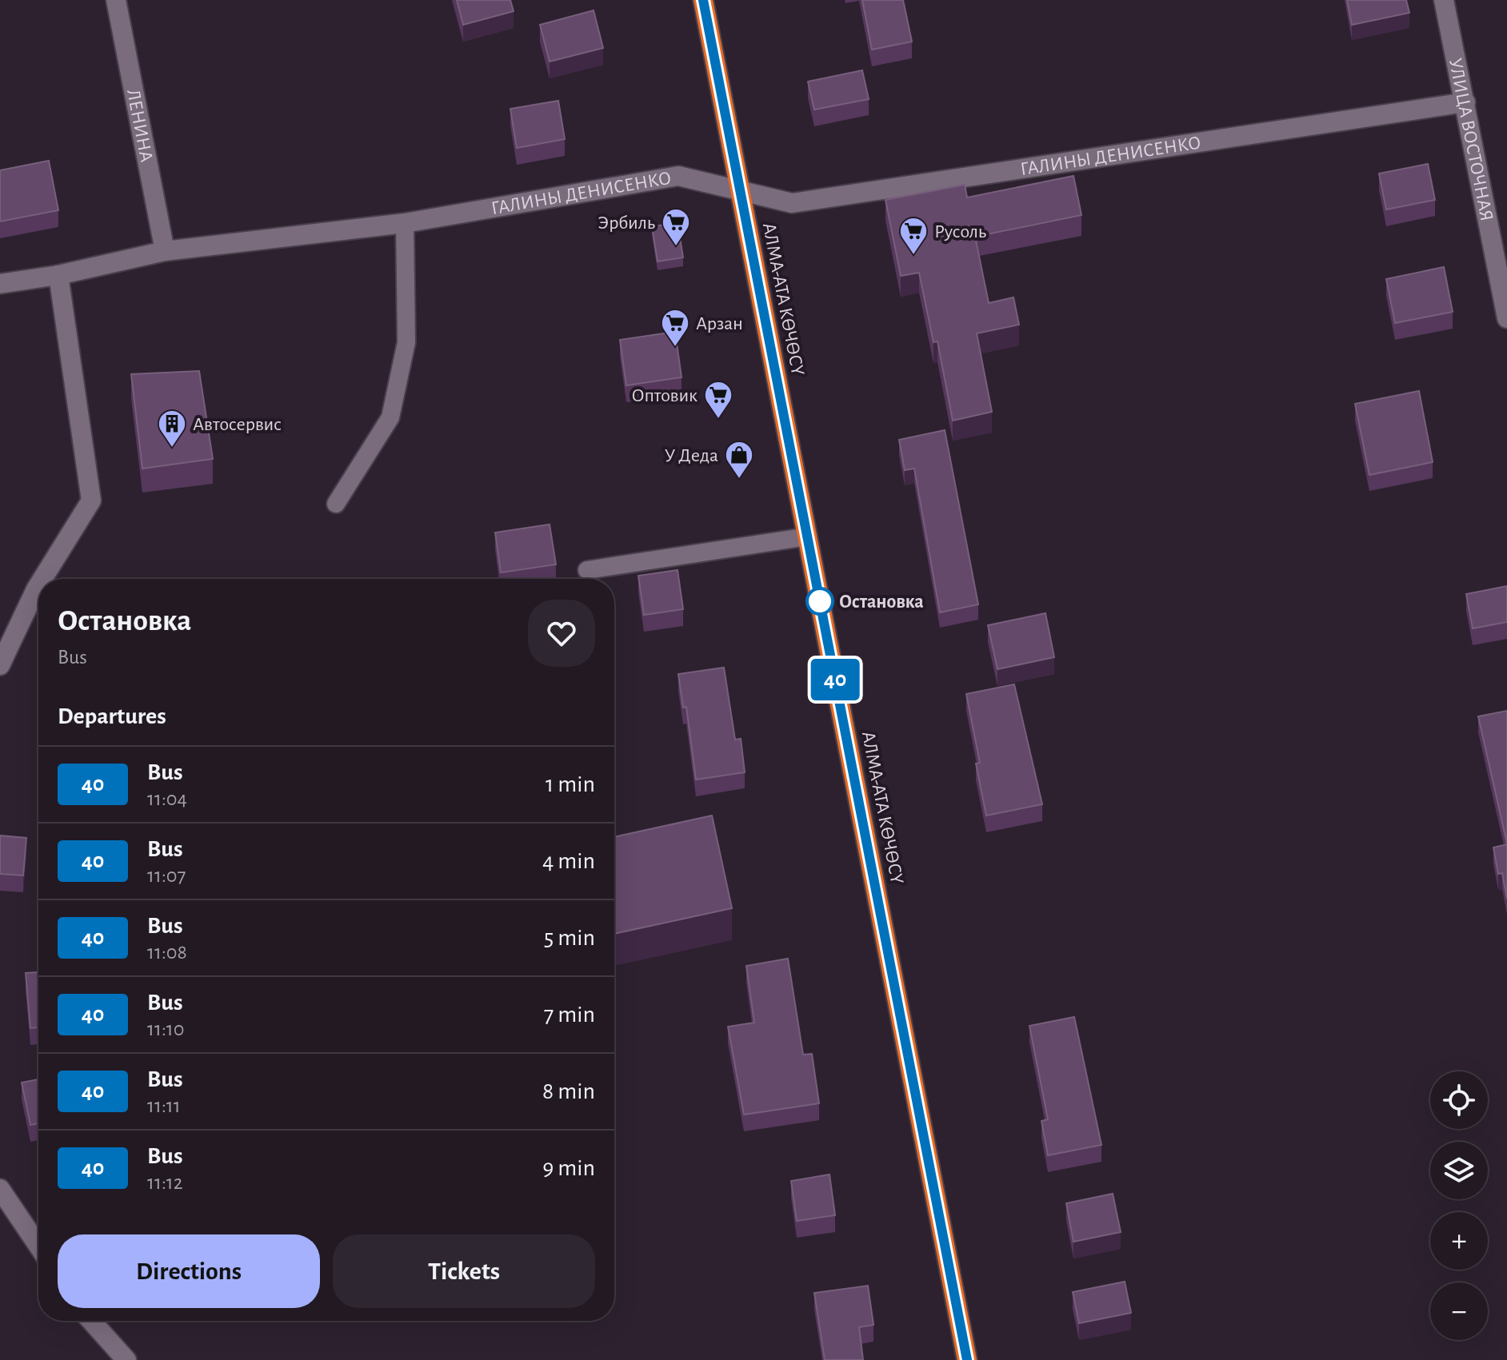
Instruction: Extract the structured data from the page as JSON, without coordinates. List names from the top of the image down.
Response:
{
  "streets": {
    "highway": ["АЛМА-АТА КӨЧӨСҮ"],
    "street": ["ЛЕНИНА", "УЛИЦА ВОСТОЧНАЯ", "ГАЛИНЫ ДЕНИСЕНКО"]
  },
  "crossings": [
    ["ЛЕНИНА", "ГАЛИНЫ ДЕНИСЕНКО"],
    ["УЛИЦА ВОСТОЧНАЯ", "ГАЛИНЫ ДЕНИСЕНКО"],
    ["ГАЛИНЫ ДЕНИСЕНКО", "АЛМА-АТА КӨЧӨСҮ"]
  ],
  "places": {
    "supermarket": [
      "Эрбиль",
      "Русоль",
      "Арзан",
      "Оптовик"
    ],
    "building": ["Автосервис"],
    "shop": ["У Деда"],
    "other": ["Остановка"]
  },
  "lines": ["bus line 40"],
  "page": {
    "on_map": "40",
    "heading": [
      ["Остановка", "Bus"],
      "Departures"
    ],
    "list": [
      {
        "mark": "40",
        "name": "Bus",
        "note": "11:04",
        "value": "1 min"
      },
      {
        "mark": "40",
        "name": "Bus",
        "note": "11:07",
        "value": "4 min"
      },
      {
        "mark": "40",
        "name": "Bus",
        "note": "11:08",
        "value": "5 min"
      },
      {
        "mark": "40",
        "name": "Bus",
        "note": "11:10",
        "value": "7 min"
      },
      {
        "mark": "40",
        "name": "Bus",
        "note": "11:11",
        "value": "8 min"
      },
      {
        "mark": "40",
        "name": "Bus",
        "note": "11:12",
        "value": "9 min"
      }
    ],
    "map_buttons": ["+", "−"],
    "buttons": ["Directions", "Tickets"]
  }
}
